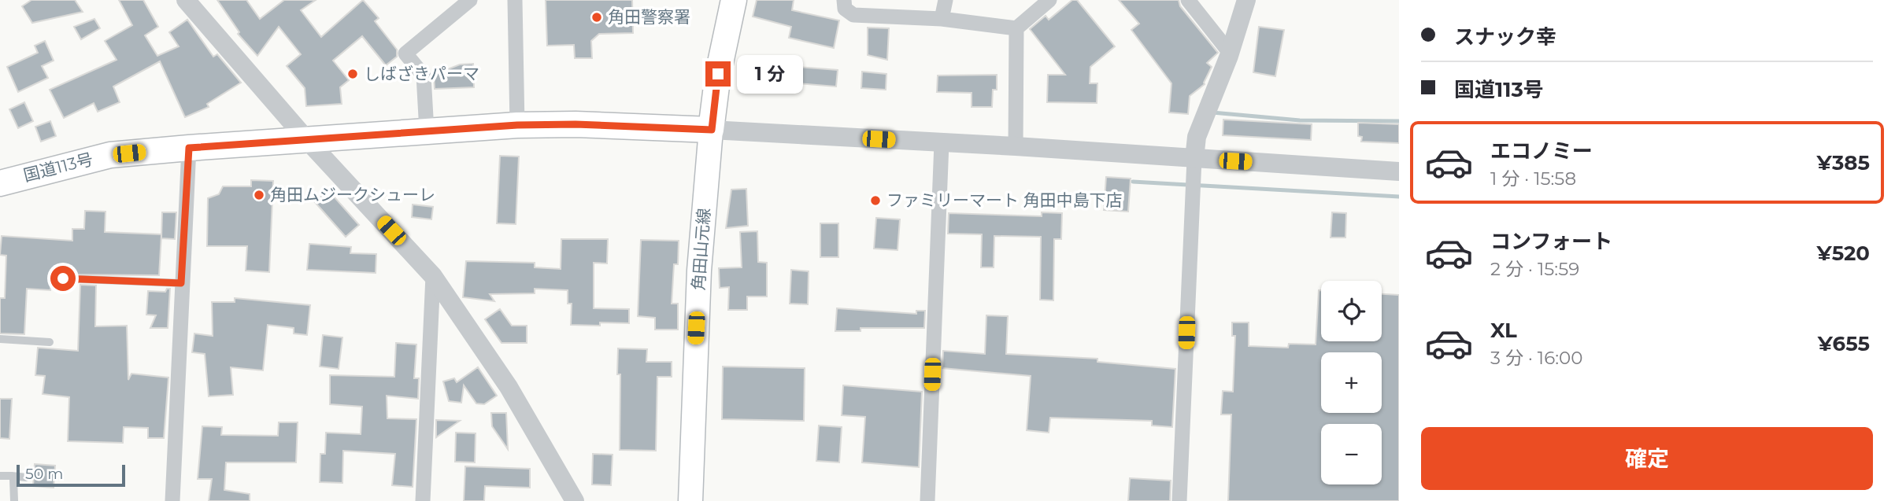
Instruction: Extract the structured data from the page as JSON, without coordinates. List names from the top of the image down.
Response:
{
  "streets": {
    "highway": ["国道113号"],
    "main road": ["角田山元線"]
  },
  "crossings": [
    ["国道113号", "角田山元線"]
  ],
  "places": [
    "角田警察署",
    "しばざきパーマ",
    "角田ムジークシューレ",
    "ファミリーマート 角田中島下店"
  ],
  "scale_bar": "50 m",
  "page": {
    "banner": ["スナック幸", "国道113号"],
    "bubble": "1 分",
    "list": [
      {
        "name": "エコノミー",
        "note": "1 分 · 15:58",
        "value": "¥385"
      },
      {
        "name": "コンフォート",
        "note": "2 分 · 15:59",
        "value": "¥520"
      },
      {
        "name": "XL",
        "note": "3 分 · 16:00",
        "value": "¥655"
      }
    ],
    "map_buttons": ["+", "−"],
    "buttons": "確定",
    "scale": "50 m"
  }
}
